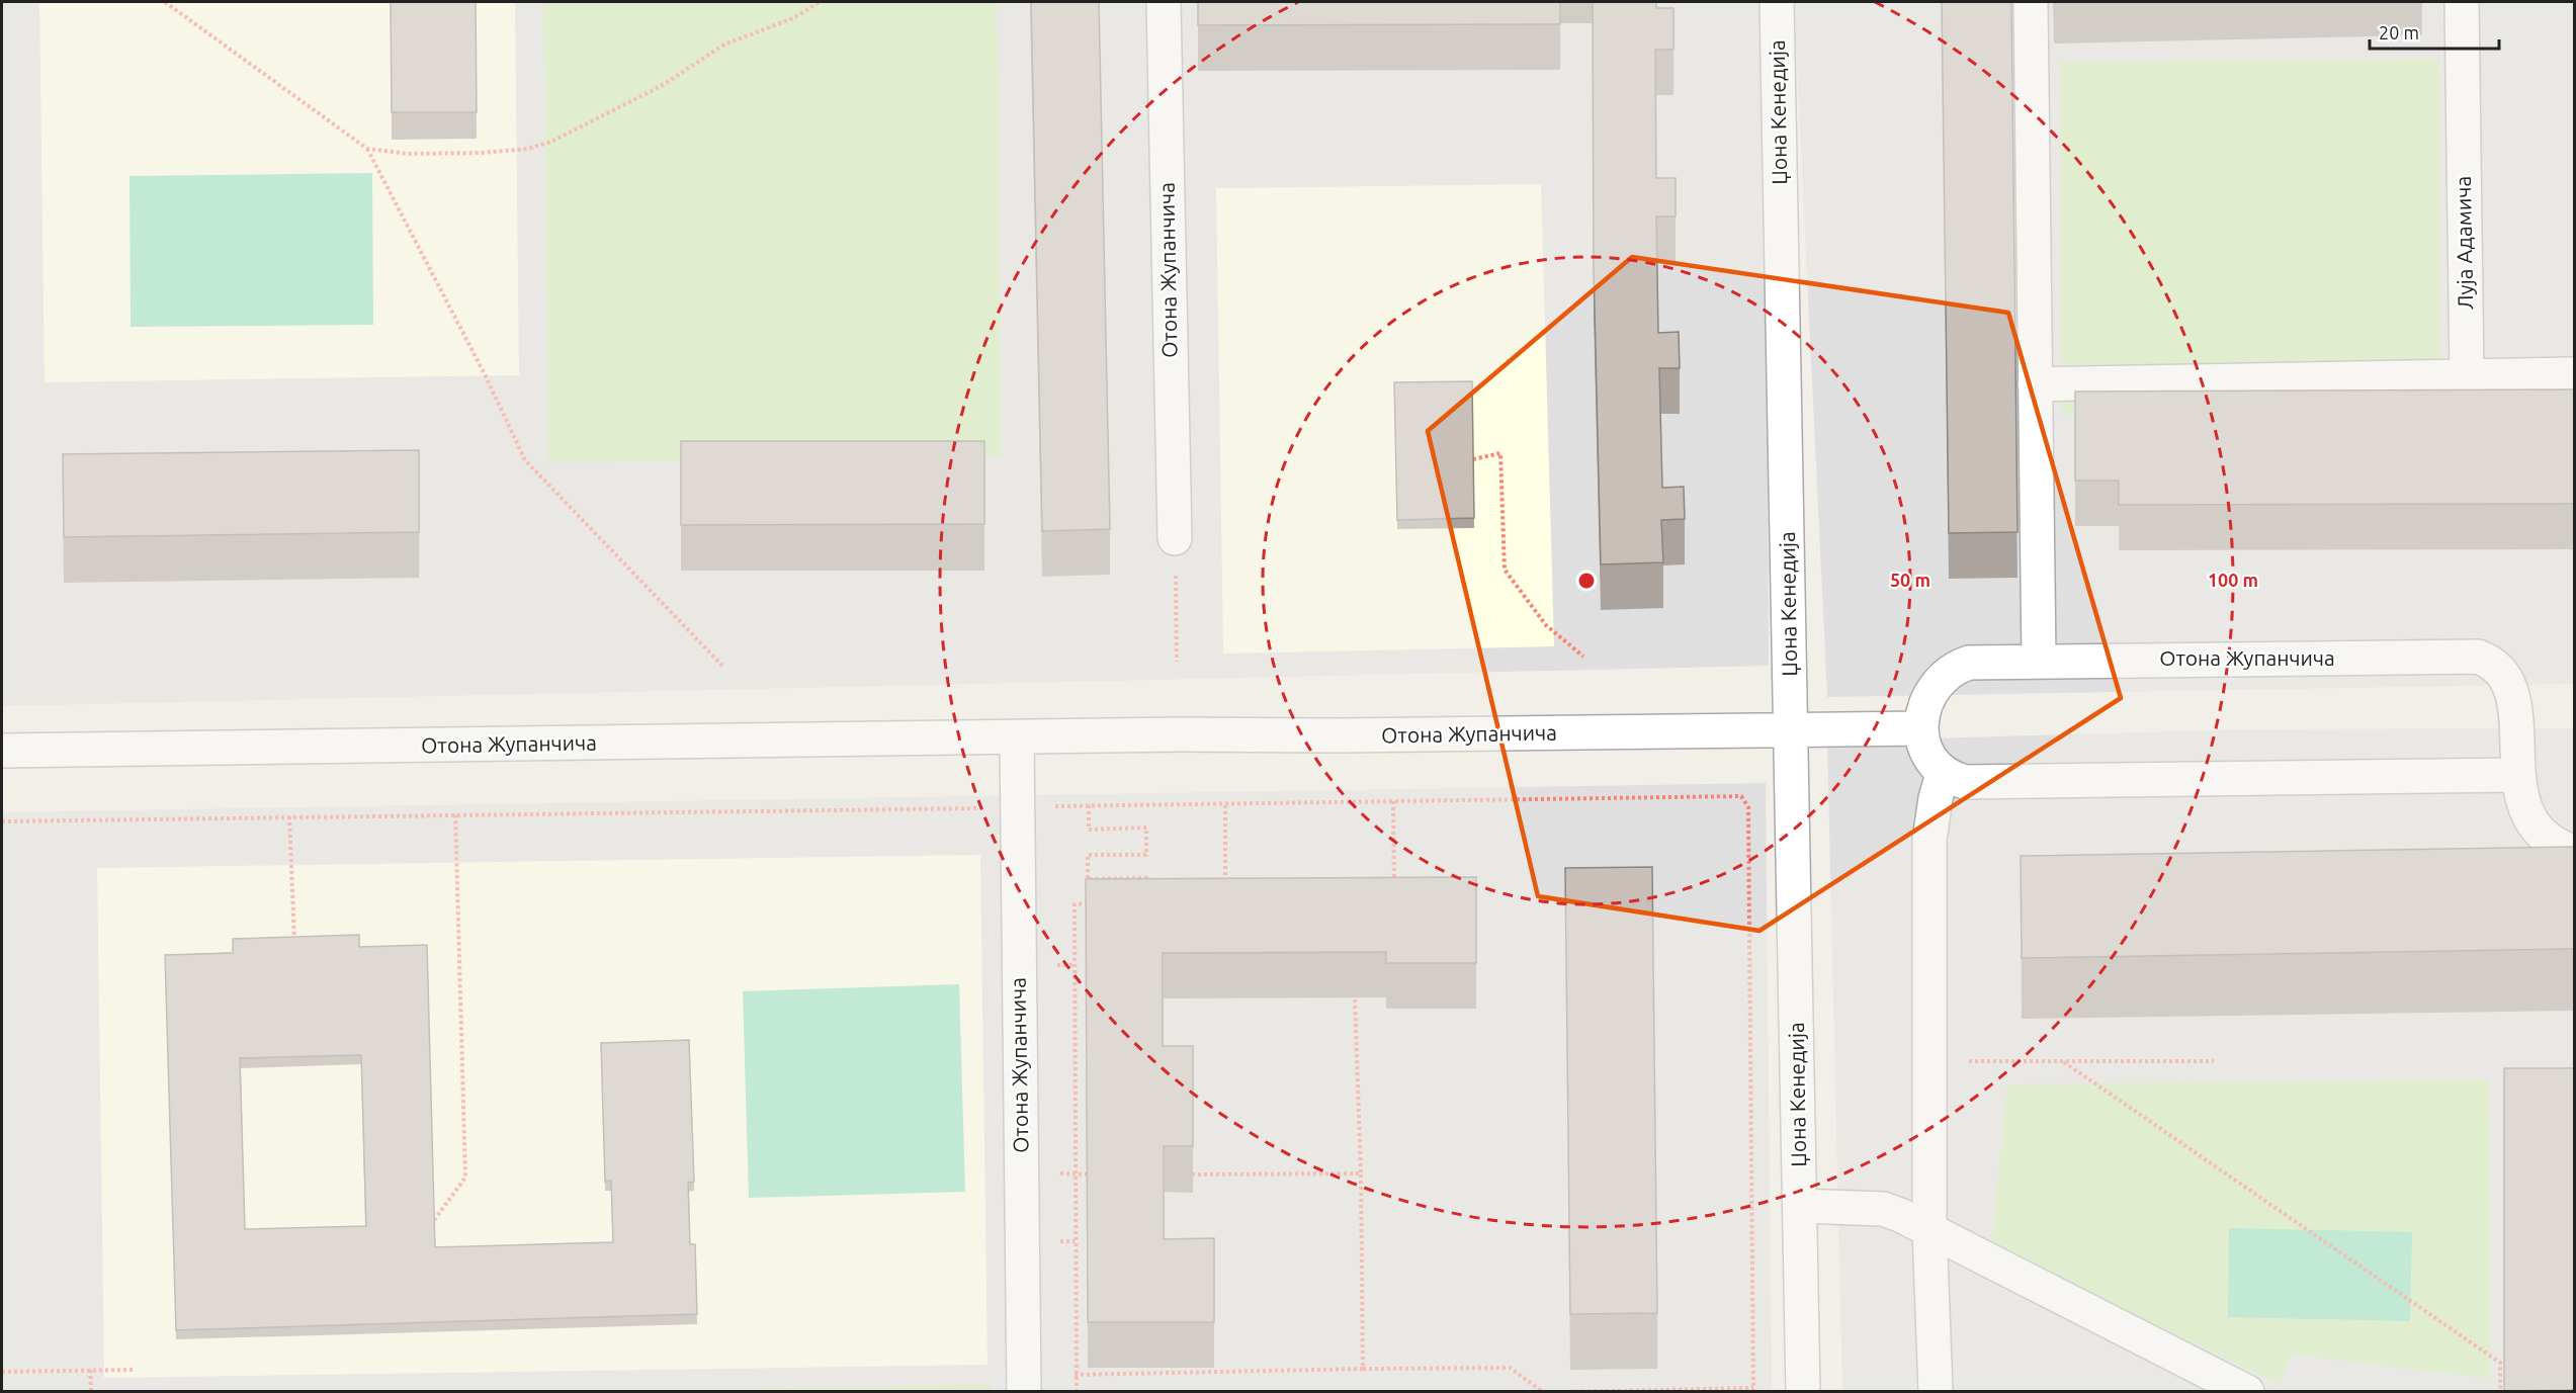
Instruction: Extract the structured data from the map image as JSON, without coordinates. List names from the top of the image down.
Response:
{
  "streets": {
    "street": ["Џона Кенедија", "Луја Адамича", "Отона Жупанчича"]
  },
  "crossings": [
    ["Џона Кенедија", "Отона Жупанчича"]
  ],
  "scale_bar": "20 m",
  "rings": ["50 m", "100 m"]
}
